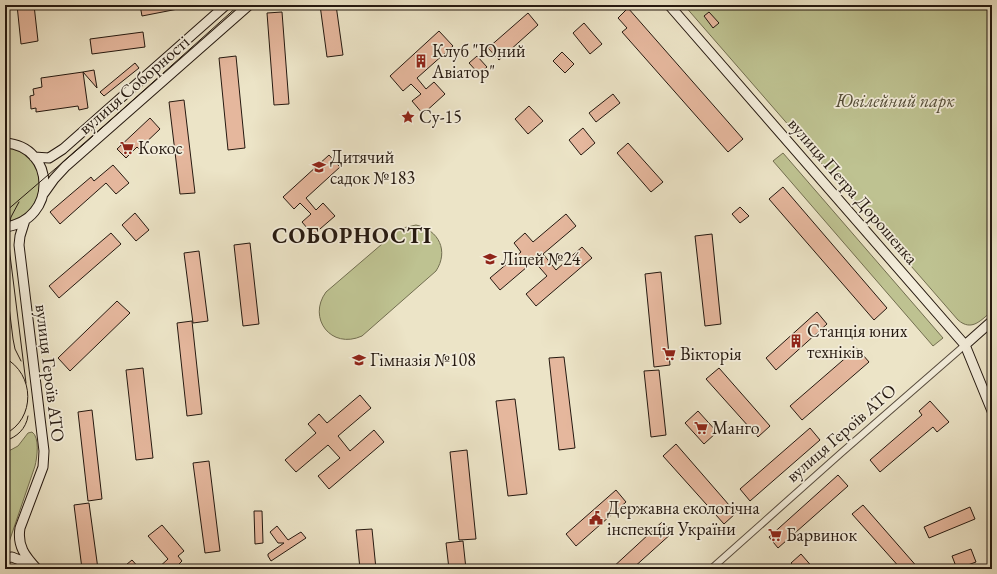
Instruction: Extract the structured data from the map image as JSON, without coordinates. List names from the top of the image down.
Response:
{
  "streets": {
    "main road": ["вулиця Соборності", "вулиця Петра Дорошенка", "вулиця Героїв АТО"]
  },
  "crossings": [
    ["вулиця Соборності", "вулиця Героїв АТО"],
    ["вулиця Петра Дорошенка", "вулиця Героїв АТО"]
  ],
  "districts": ["СОБОРНОСТІ"],
  "parks": ["Ювілейний парк"],
  "places": {
    "building": ["Клуб \"Юний Авіатор\"", "Станція юних техніків"],
    "place": ["Су-15"],
    "supermarket": [
      "Кокос",
      "Вікторія",
      "Манго",
      "Барвинок"
    ],
    "school or university": ["Дитячий садок №183", "Ліцей №24", "Гімназія №108"],
    "public building": ["Державна екологічна інспекція України"]
  }
}
